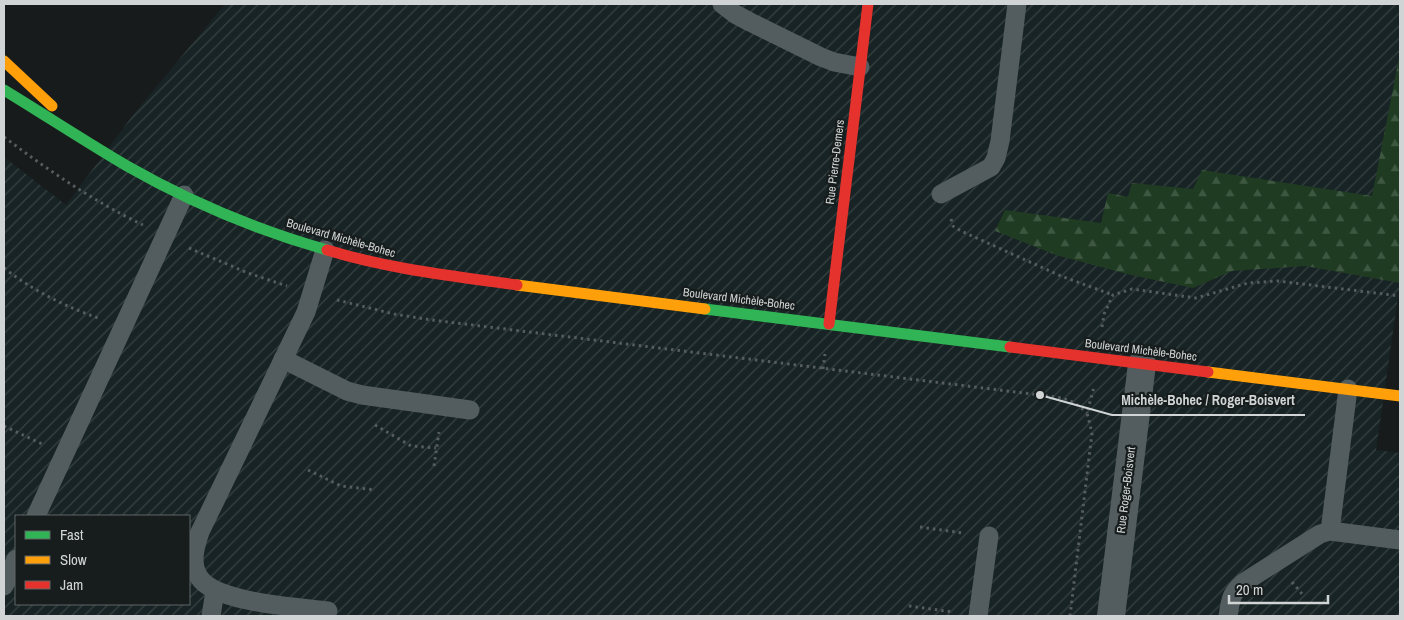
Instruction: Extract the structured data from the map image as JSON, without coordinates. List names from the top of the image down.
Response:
{
  "streets": {
    "street": ["Rue Pierre-Demers", "Boulevard Michèle-Bohec", "Rue Roger-Boisvert"]
  },
  "crossings": [
    ["Rue Pierre-Demers", "Boulevard Michèle-Bohec"],
    ["Boulevard Michèle-Bohec", "Rue Roger-Boisvert"]
  ],
  "places": ["Michèle-Bohec / Roger-Boisvert"],
  "legend": ["Fast", "Slow", "Jam"],
  "scale_bar": "20 m"
}
